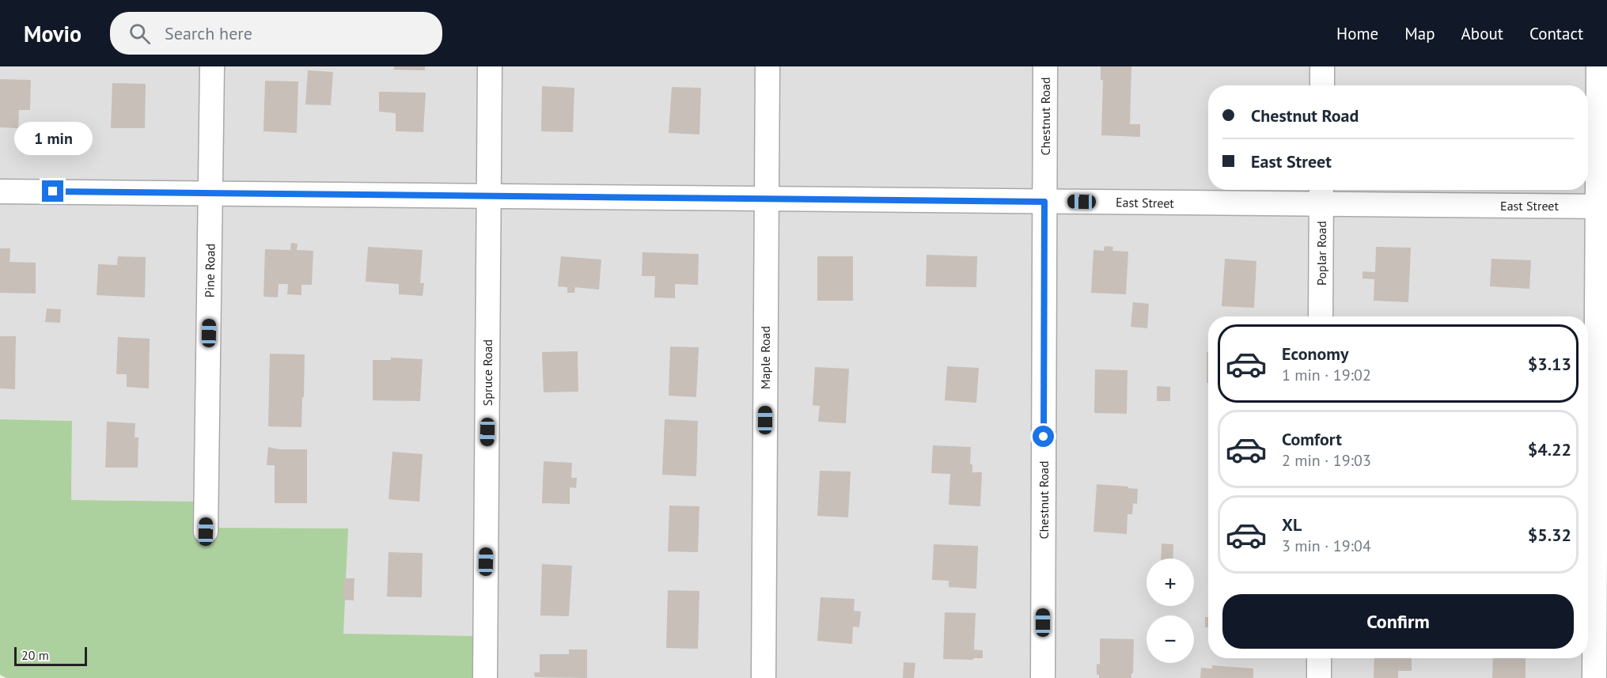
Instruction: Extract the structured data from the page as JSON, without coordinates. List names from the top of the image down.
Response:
{
  "streets": {
    "street": [
      "Chestnut Road",
      "East Street",
      "Poplar Road",
      "Pine Road",
      "Maple Road",
      "Spruce Road"
    ]
  },
  "crossings": [
    ["Chestnut Road", "East Street"],
    ["East Street", "Poplar Road"],
    ["East Street", "Pine Road"],
    ["East Street", "Maple Road"],
    ["East Street", "Spruce Road"]
  ],
  "scale_bar": "20 m",
  "page": {
    "header": "Movio",
    "search": "Search here",
    "nav": [
      "Home",
      "Map",
      "About",
      "Contact"
    ],
    "banner": ["Chestnut Road", "East Street"],
    "bubble": "1 min",
    "list": [
      {
        "name": "Economy",
        "note": "1 min · 19:02",
        "value": "$3.13"
      },
      {
        "name": "Comfort",
        "note": "2 min · 19:03",
        "value": "$4.22"
      },
      {
        "name": "XL",
        "note": "3 min · 19:04",
        "value": "$5.32"
      }
    ],
    "map_buttons": ["+", "−"],
    "buttons": "Confirm",
    "scale": "20 m"
  }
}
